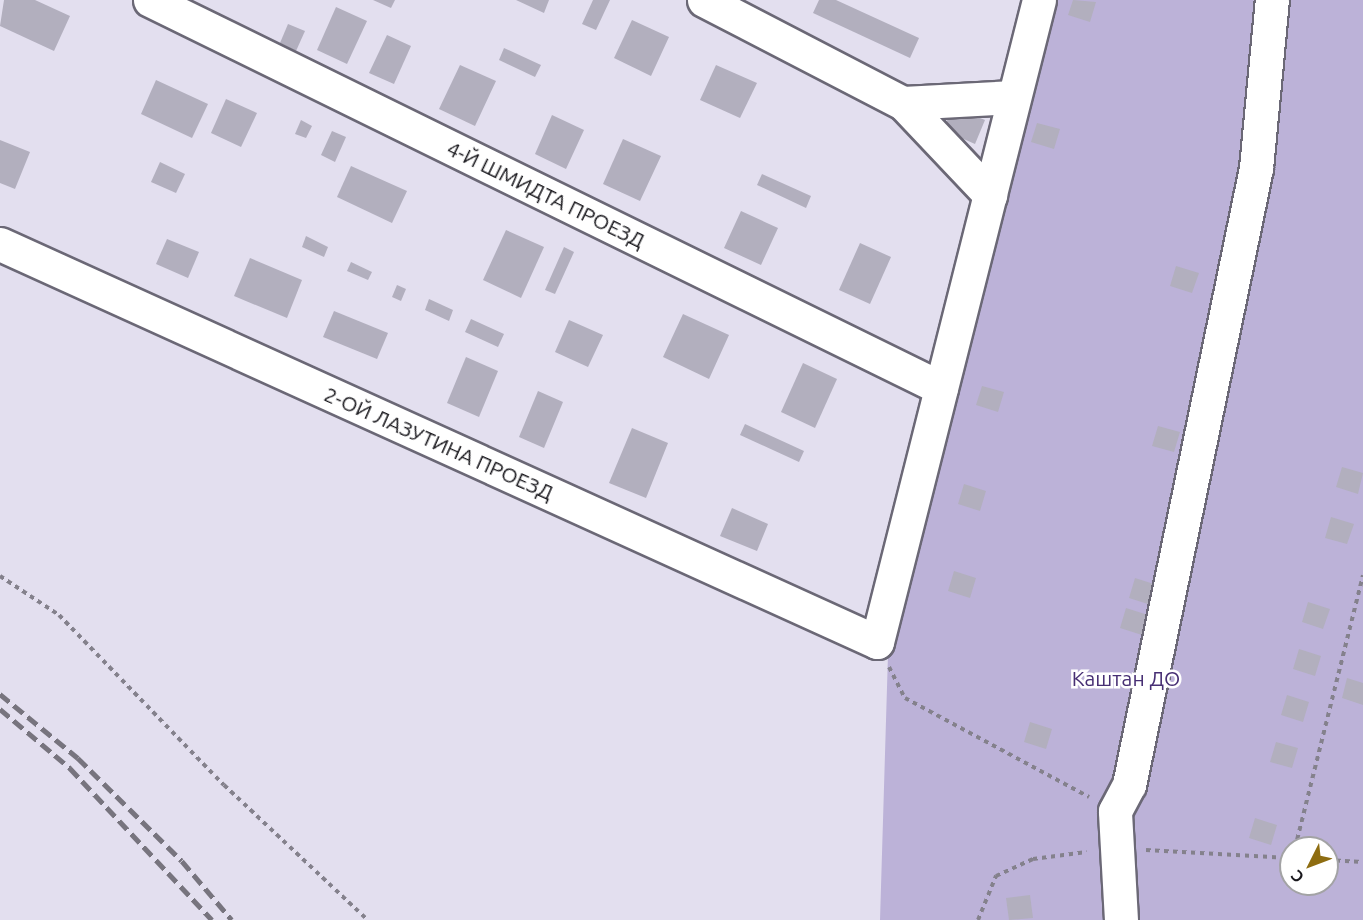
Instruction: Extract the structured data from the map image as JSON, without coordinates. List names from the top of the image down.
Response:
{
  "streets": {
    "street": ["4-Й ШМИДТА ПРОЕЗД", "2-ОЙ ЛАЗУТИНА ПРОЕЗД"]
  },
  "parks": ["Каштан ДО"],
  "north": "bottom left"
}
